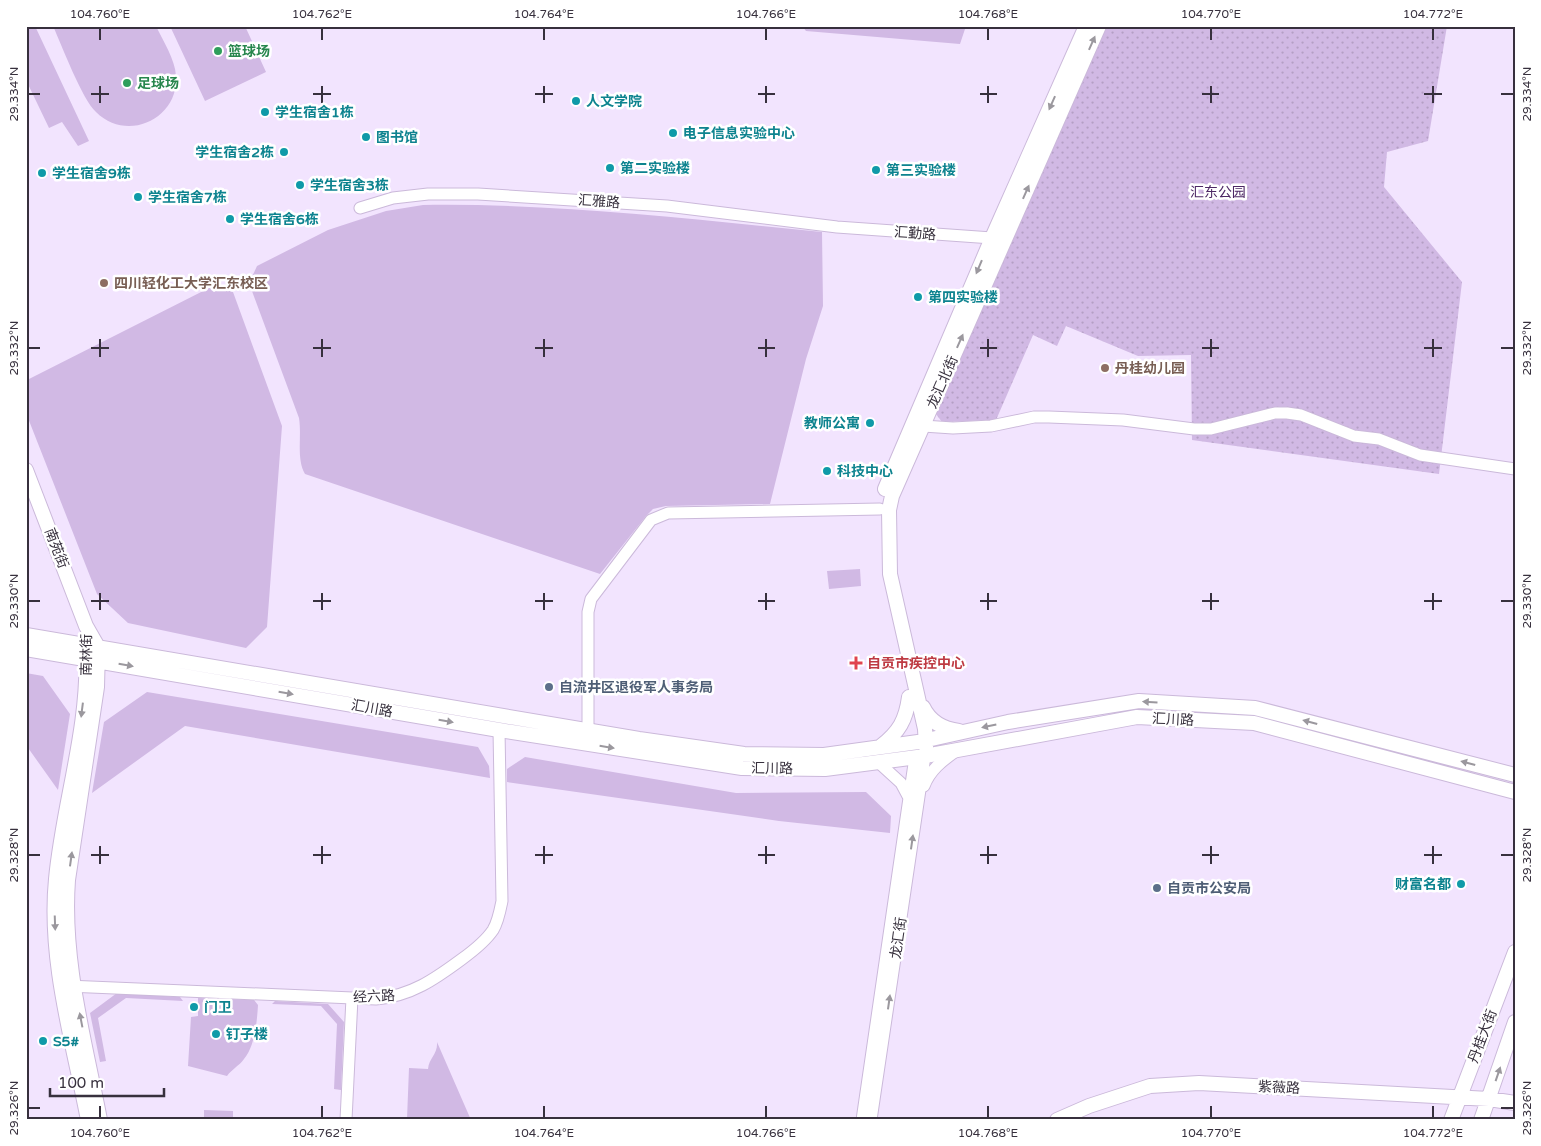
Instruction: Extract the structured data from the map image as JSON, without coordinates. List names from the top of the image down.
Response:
{
  "streets": {
    "main road": [
      "龙汇北街",
      "南苑街",
      "南林街",
      "汇川路",
      "丹桂大街",
      "紫薇路"
    ],
    "street": [
      "汇雅路",
      "汇勤路",
      "龙汇街",
      "经六路"
    ]
  },
  "crossings": [
    ["汇雅路", "汇勤路"],
    ["汇勤路", "龙汇北街"],
    ["龙汇北街", "汇川路"],
    ["龙汇北街", "龙汇街"],
    ["南苑街", "南林街"],
    ["南林街", "汇川路"],
    ["南林街", "经六路"],
    ["汇川路", "龙汇街"],
    ["汇川路", "经六路"],
    ["丹桂大街", "紫薇路"]
  ],
  "parks": ["汇东公园"],
  "places": {
    "other": [
      "篮球场",
      "足球场",
      "人文学院",
      "学生宿舍1栋",
      "电子信息实验中心",
      "图书馆",
      "学生宿舍2栋",
      "第二实验楼",
      "第三实验楼",
      "学生宿舍9栋",
      "学生宿舍3栋",
      "学生宿舍7栋",
      "学生宿舍6栋",
      "四川轻化工大学汇东校区",
      "第四实验楼",
      "丹桂幼儿园",
      "教师公寓",
      "科技中心",
      "自流井区退役军人事务局",
      "财富名都",
      "自贡市公安局",
      "门卫",
      "钉子楼",
      "S5#"
    ],
    "health": ["自贡市疾控中心"]
  },
  "scale_bar": "100 m",
  "coordinates": [
    "104.760°E",
    "104.762°E",
    "104.764°E",
    "104.766°E",
    "104.768°E",
    "104.770°E",
    "104.772°E",
    "29.334°N",
    "29.332°N",
    "29.330°N",
    "29.328°N",
    "29.326°N"
  ]
}
